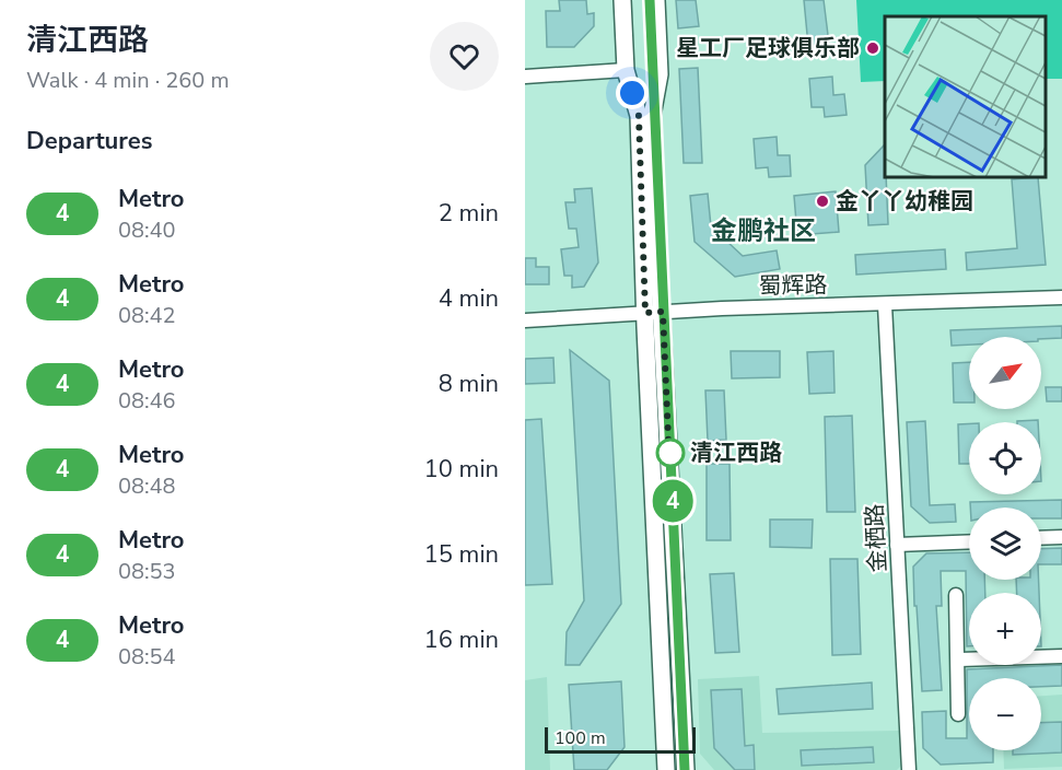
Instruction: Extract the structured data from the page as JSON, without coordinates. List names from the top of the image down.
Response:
{
  "streets": {
    "street": ["蜀辉路", "金栖路"]
  },
  "crossings": [
    ["蜀辉路", "金栖路"]
  ],
  "districts": ["金鹏社区"],
  "places": ["星工厂足球俱乐部", "金丫丫幼稚园", "清江西路"],
  "lines": ["metro line 4"],
  "scale_bar": "100 m",
  "north": "top right",
  "page": {
    "heading": [
      ["清江西路", "Walk · 4 min · 260 m"],
      "Departures"
    ],
    "on_map": "4",
    "list": [
      {
        "mark": "4",
        "name": "Metro",
        "note": "08:40",
        "value": "2 min"
      },
      {
        "mark": "4",
        "name": "Metro",
        "note": "08:42",
        "value": "4 min"
      },
      {
        "mark": "4",
        "name": "Metro",
        "note": "08:46",
        "value": "8 min"
      },
      {
        "mark": "4",
        "name": "Metro",
        "note": "08:48",
        "value": "10 min"
      },
      {
        "mark": "4",
        "name": "Metro",
        "note": "08:53",
        "value": "15 min"
      },
      {
        "mark": "4",
        "name": "Metro",
        "note": "08:54",
        "value": "16 min"
      }
    ],
    "map_buttons": ["+", "−"],
    "scale": "100 m"
  }
}
